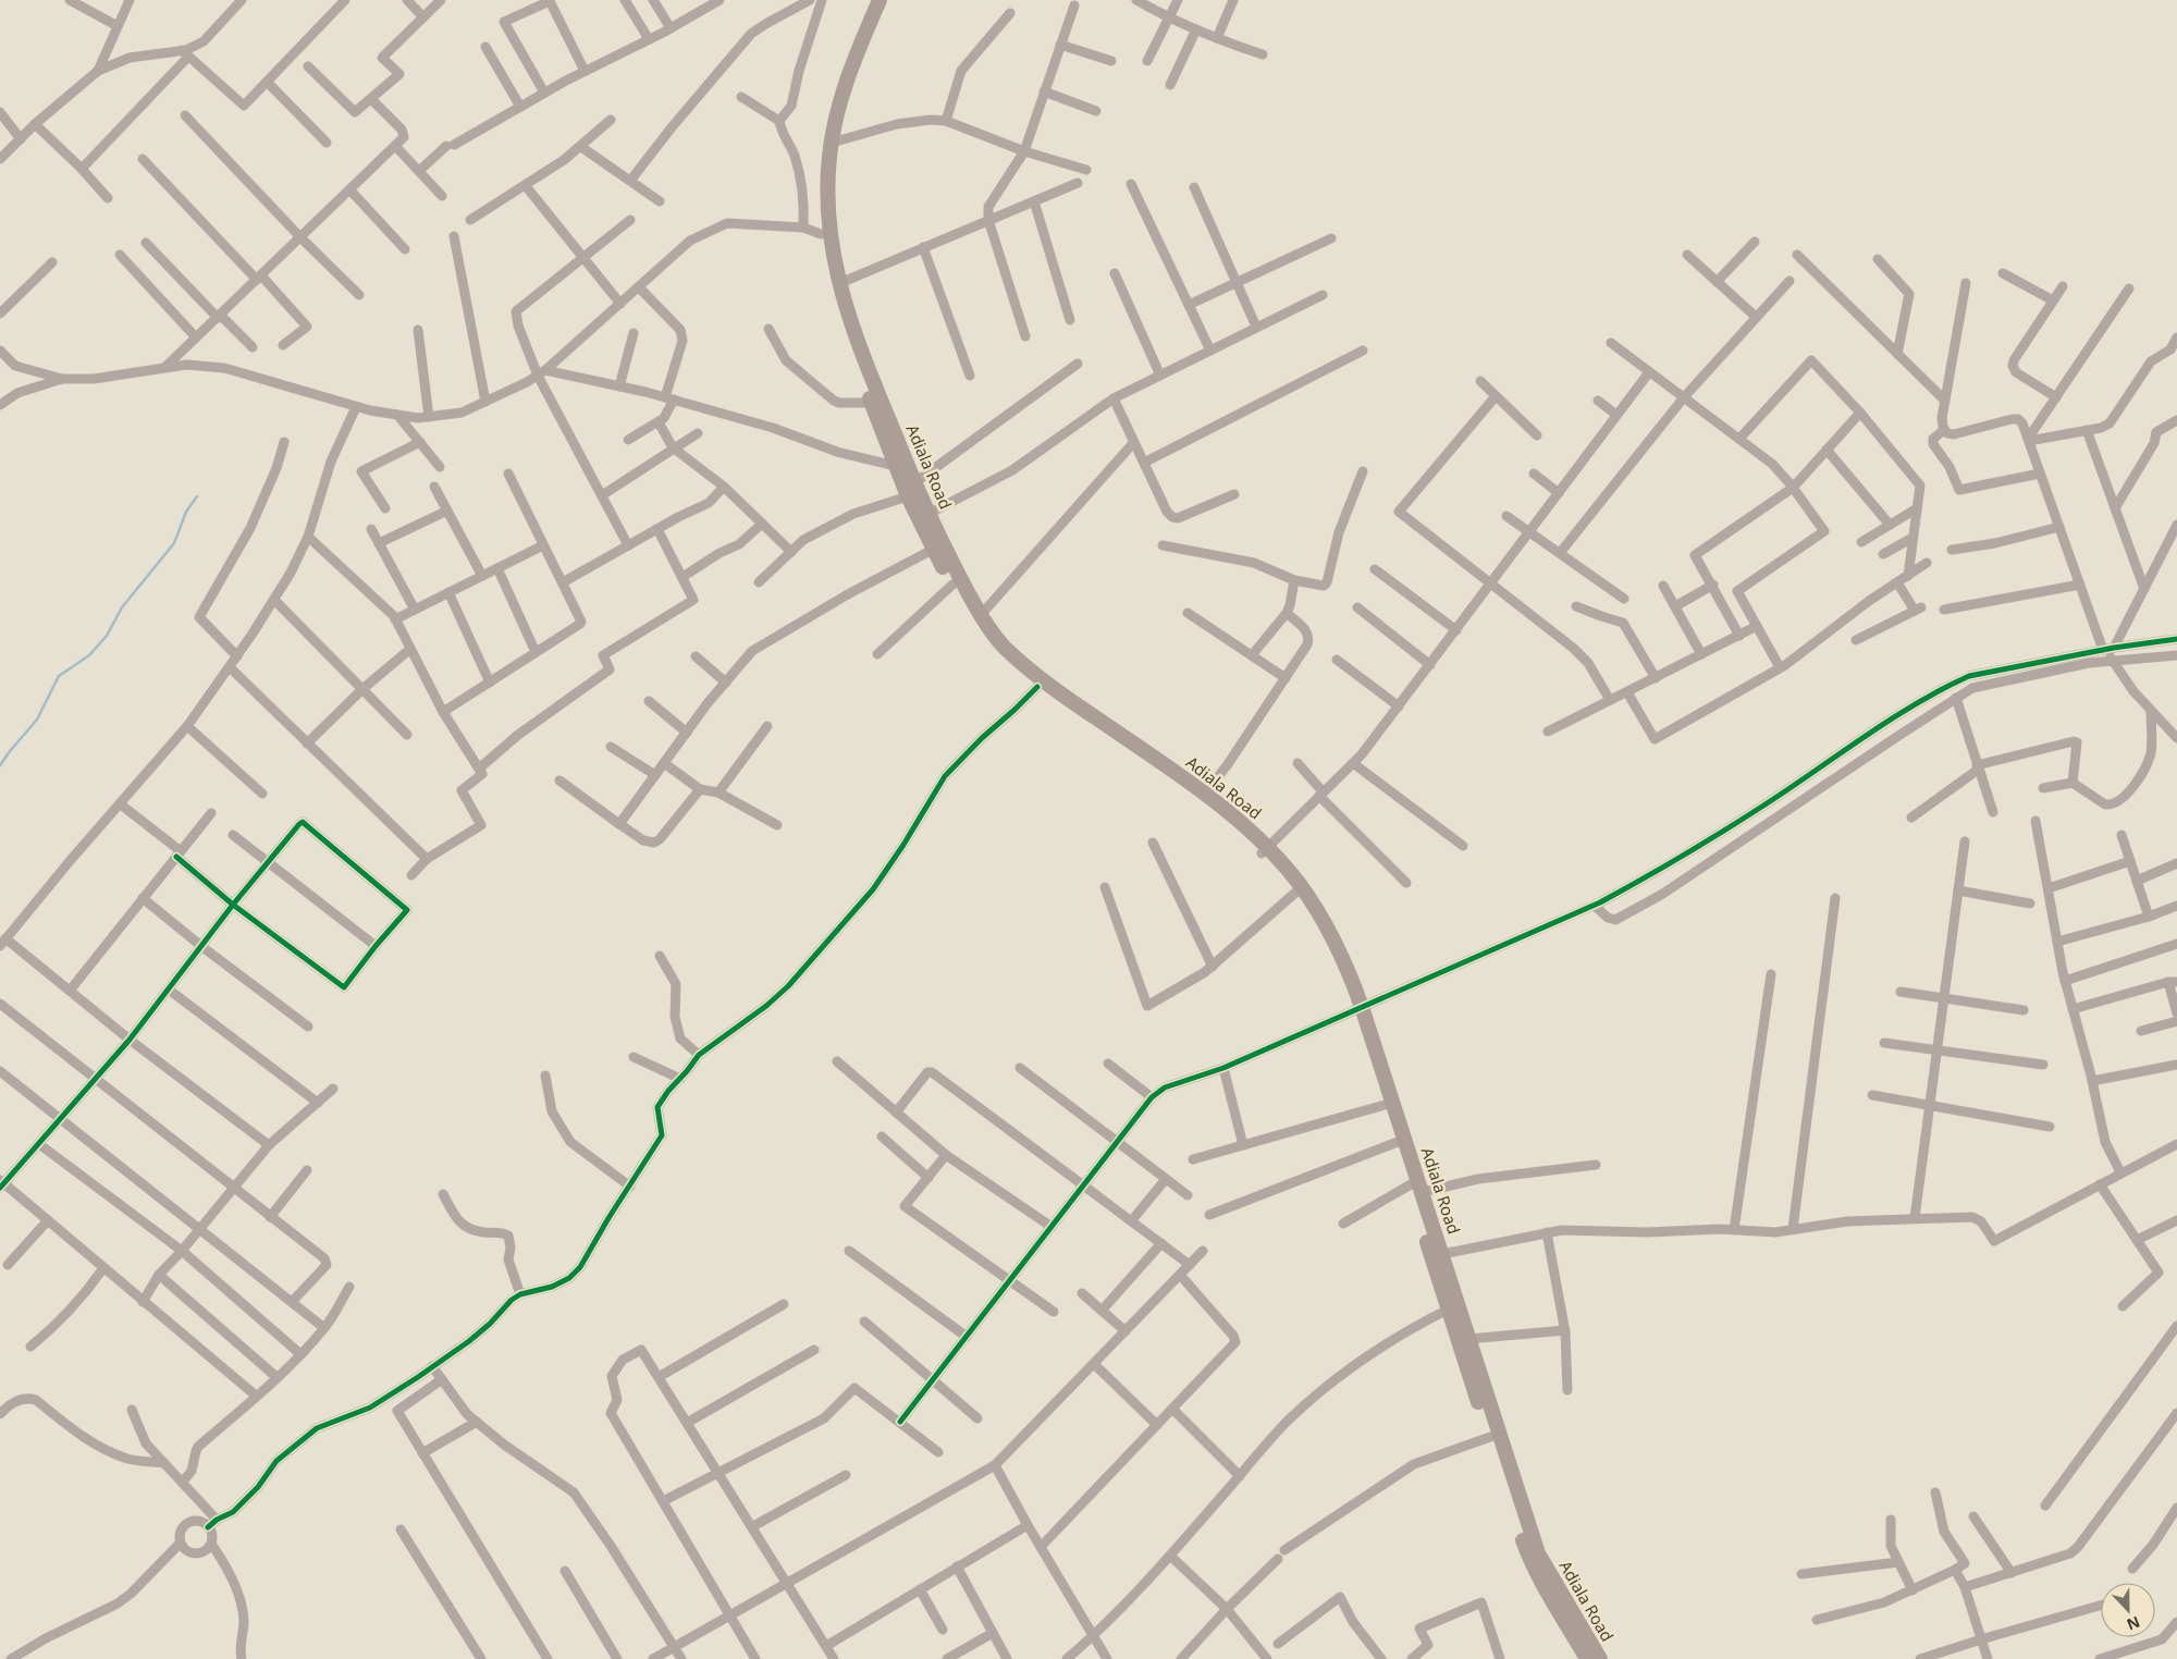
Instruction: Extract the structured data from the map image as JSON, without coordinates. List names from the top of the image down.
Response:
{
  "streets": {
    "main road": ["Adiala Road"]
  },
  "north": "bottom"
}
